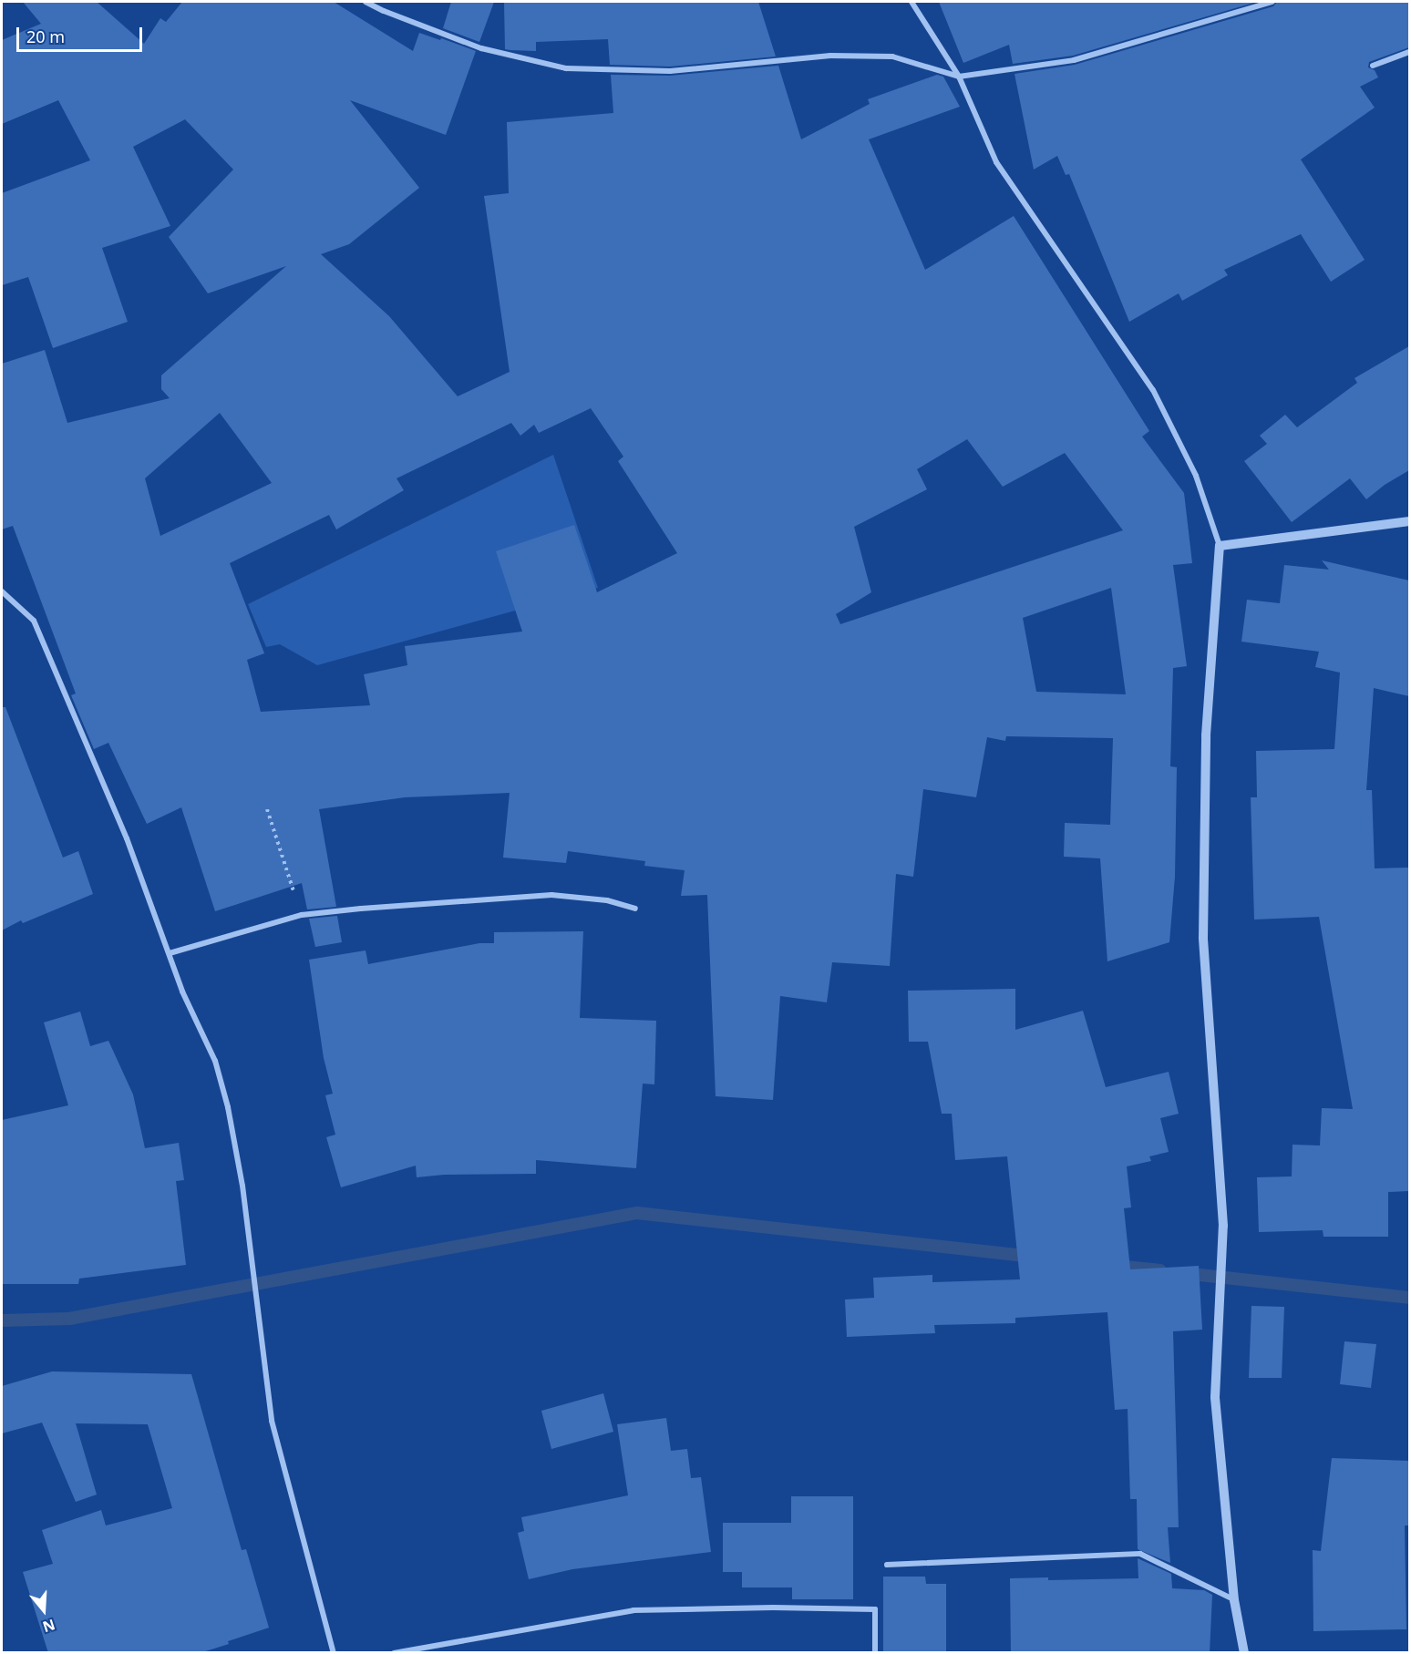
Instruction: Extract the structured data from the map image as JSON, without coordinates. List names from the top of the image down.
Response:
{
  "scale_bar": "20 m",
  "north": "bottom"
}
